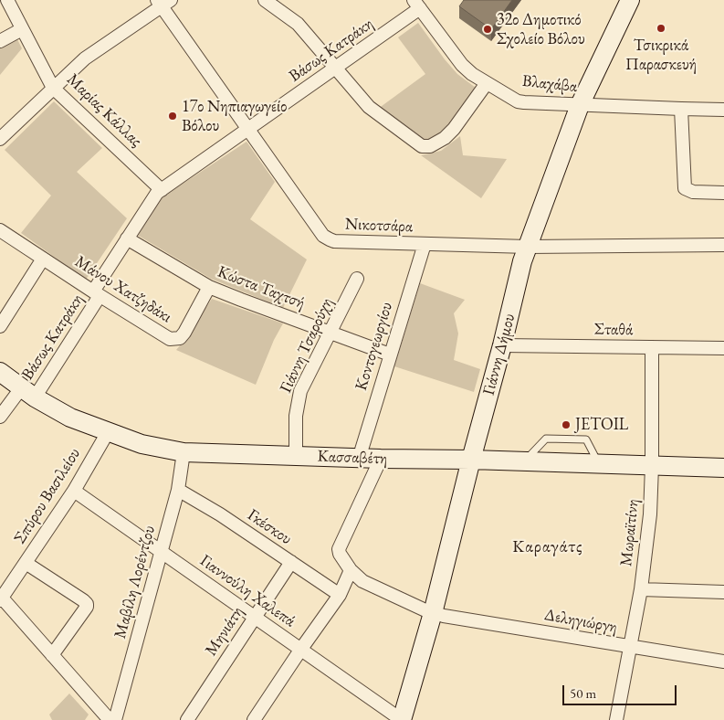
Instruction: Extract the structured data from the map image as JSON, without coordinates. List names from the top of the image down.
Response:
{
  "streets": {
    "street": [
      "Βάσως Κατράκη",
      "Βλαχάβα",
      "Μαρίας Κάλλας",
      "Νικοτσάρα",
      "Κώστα Ταχτσή",
      "Μάνου Χατζηδάκι",
      "Σταθά",
      "Γιάννη Τσαρούχη",
      "Κοντογεωργίου",
      "Γιάννη Δήμου",
      "Κασσαβέτη",
      "Σπύρου Βασιλείου",
      "Γκέσκου",
      "Μωραϊτίνη",
      "Μαβίλη Λορέντζου",
      "Γιαννούλη Χαλεπά",
      "Δεληγιώργη",
      "Μηνιάτη"
    ]
  },
  "crossings": [
    ["Βάσως Κατράκη", "Βλαχάβα"],
    ["Βάσως Κατράκη", "Μαρίας Κάλλας"],
    ["Βάσως Κατράκη", "Νικοτσάρα"],
    ["Βάσως Κατράκη", "Κώστα Ταχτσή"],
    ["Βάσως Κατράκη", "Μάνου Χατζηδάκι"],
    ["Βάσως Κατράκη", "Κασσαβέτη"],
    ["Βλαχάβα", "Γιάννη Δήμου"],
    ["Νικοτσάρα", "Κοντογεωργίου"],
    ["Νικοτσάρα", "Γιάννη Δήμου"],
    ["Κώστα Ταχτσή", "Μάνου Χατζηδάκι"],
    ["Κώστα Ταχτσή", "Γιάννη Τσαρούχη"],
    ["Κώστα Ταχτσή", "Κοντογεωργίου"],
    ["Σταθά", "Γιάννη Δήμου"],
    ["Σταθά", "Μωραϊτίνη"],
    ["Γιάννη Τσαρούχη", "Κασσαβέτη"],
    ["Κοντογεωργίου", "Κασσαβέτη"],
    ["Γιάννη Δήμου", "Κασσαβέτη"],
    ["Γιάννη Δήμου", "Γιαννούλη Χαλεπά"],
    ["Γιάννη Δήμου", "Δεληγιώργη"],
    ["Κασσαβέτη", "Σπύρου Βασιλείου"],
    ["Κασσαβέτη", "Μωραϊτίνη"],
    ["Κασσαβέτη", "Μαβίλη Λορέντζου"],
    ["Σπύρου Βασιλείου", "Γιαννούλη Χαλεπά"],
    ["Γκέσκου", "Μαβίλη Λορέντζου"],
    ["Γκέσκου", "Μηνιάτη"],
    ["Μωραϊτίνη", "Δεληγιώργη"],
    ["Μαβίλη Λορέντζου", "Γιαννούλη Χαλεπά"],
    ["Γιαννούλη Χαλεπά", "Μηνιάτη"]
  ],
  "districts": ["Καραγάτς"],
  "places": [
    "Τσικρικά Παρασκευή",
    "32ο Δημοτικό Σχολείο Βόλου",
    "17ο Νηπιαγωγείο Βόλου",
    "JETOIL"
  ],
  "scale_bar": "50 m"
}
